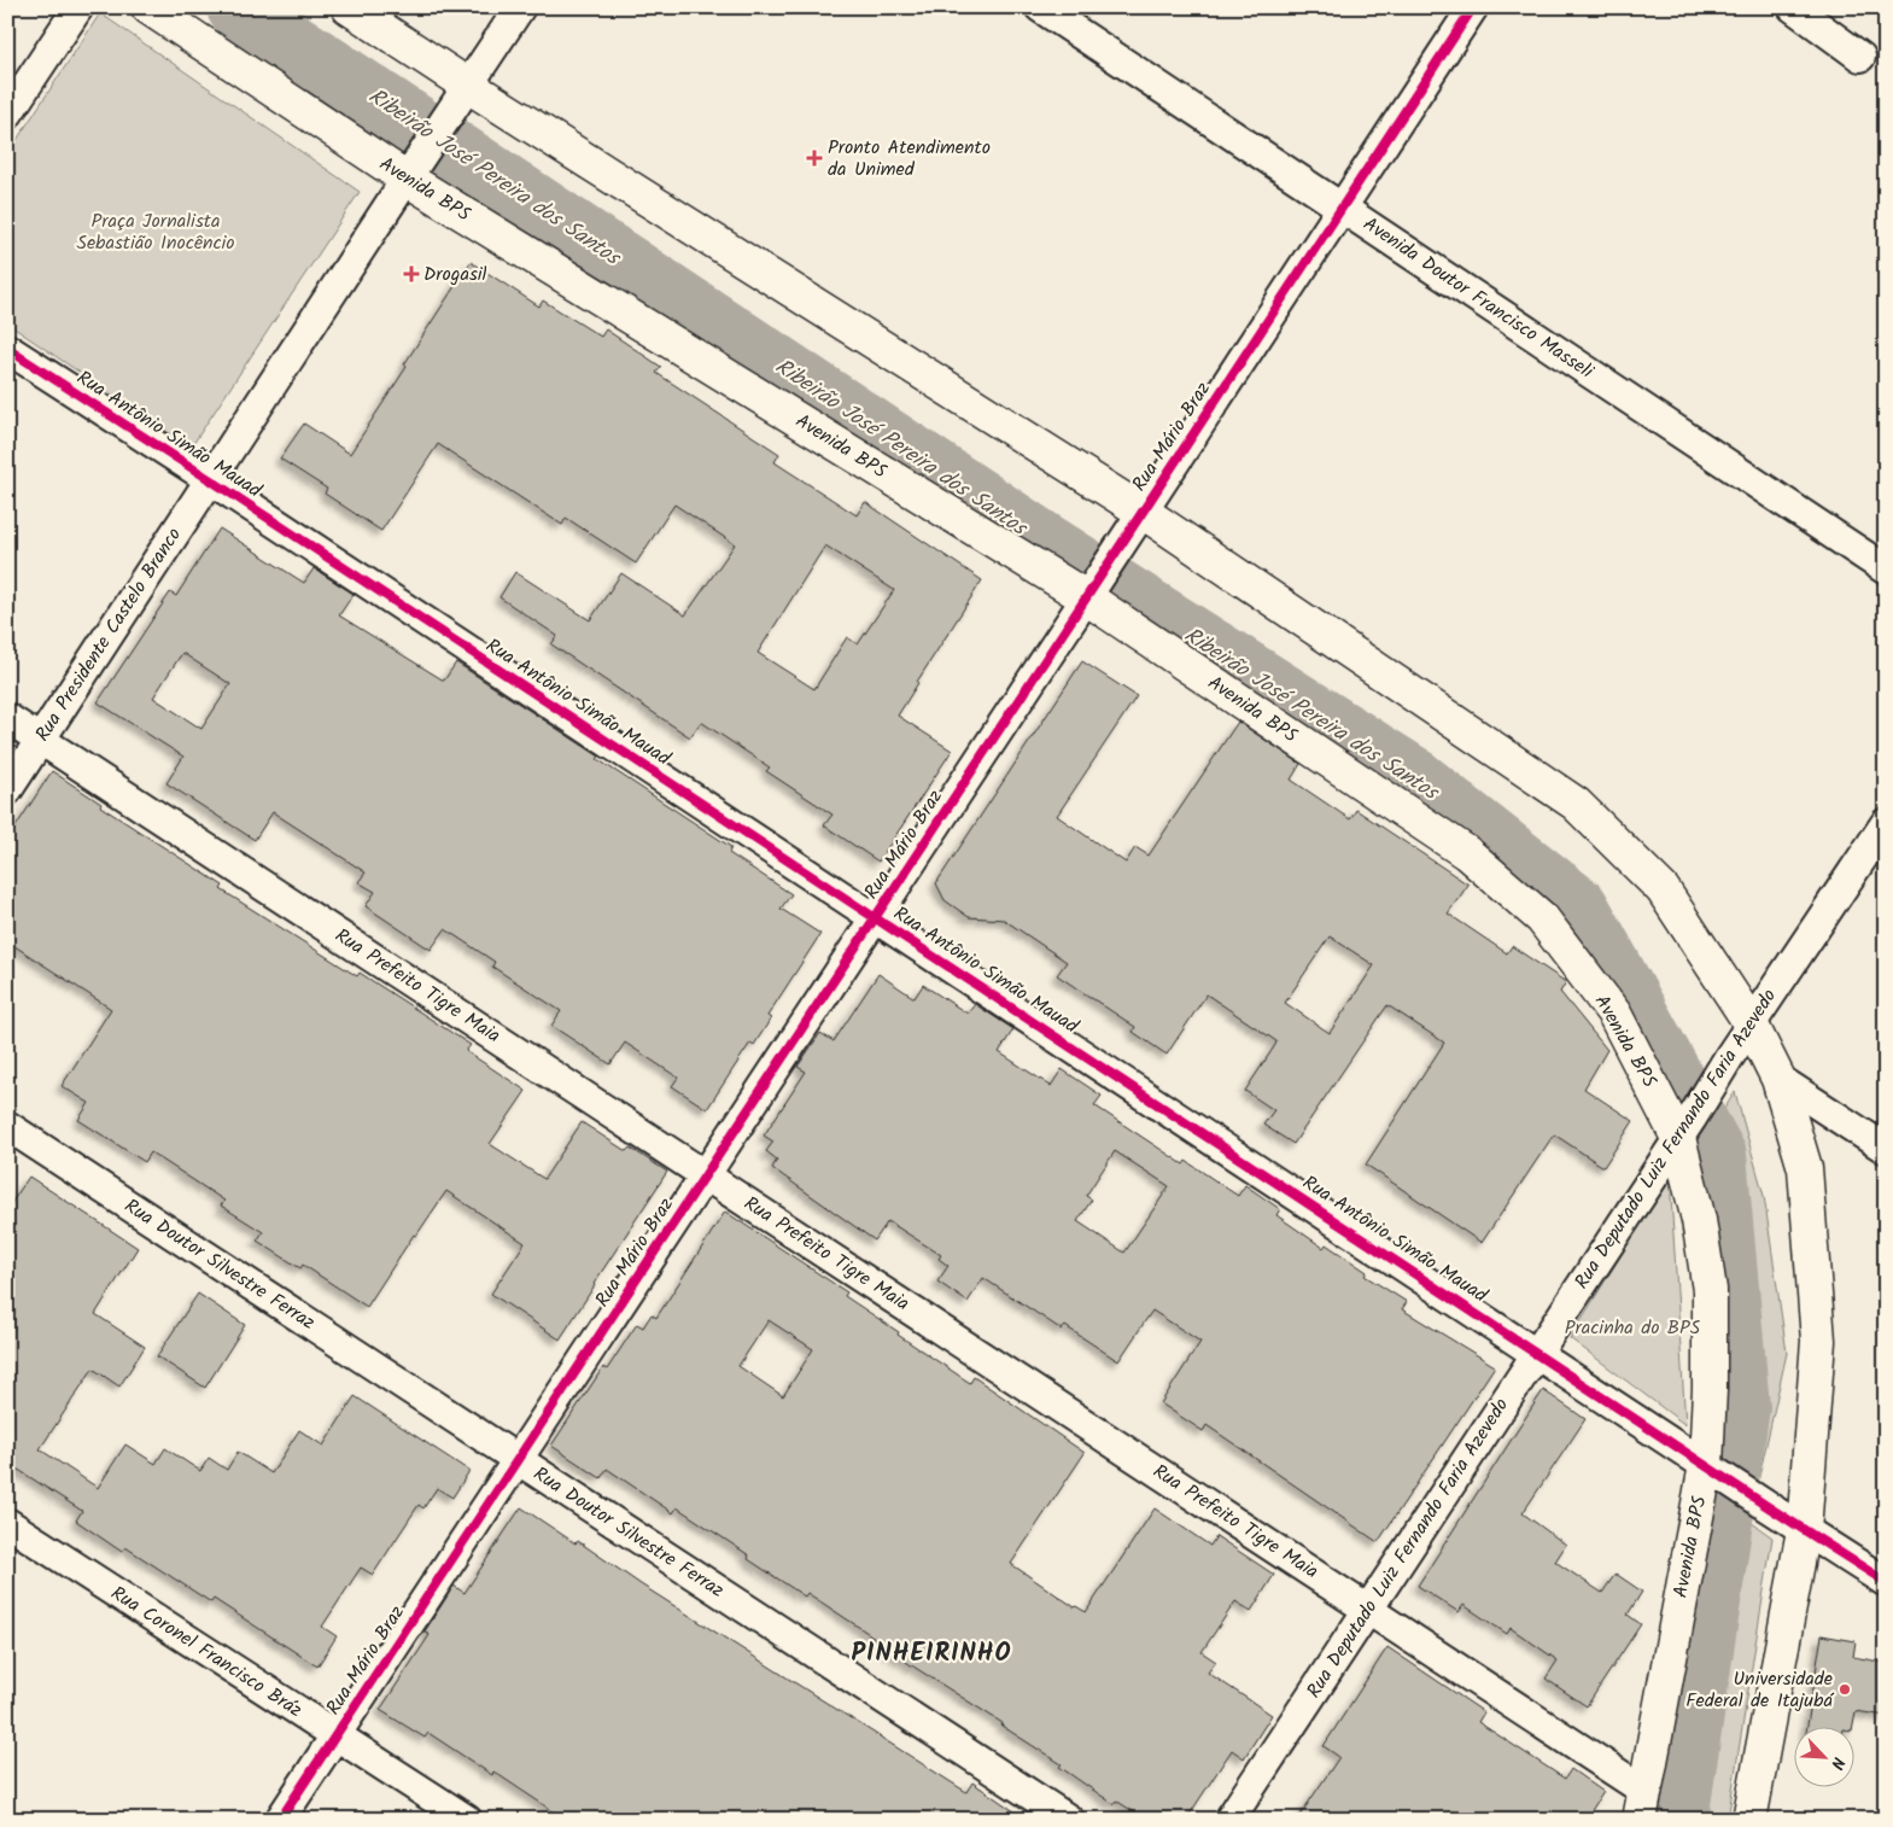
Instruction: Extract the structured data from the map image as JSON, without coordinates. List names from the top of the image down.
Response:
{
  "streets": {
    "main road": ["Avenida BPS"],
    "street": [
      "Avenida Doutor Francisco Masseli",
      "Rua Antônio Simão Mauad",
      "Rua Mário Braz",
      "Rua Presidente Castelo Branco",
      "Rua Prefeito Tigre Maia",
      "Rua Deputado Luiz Fernando Faria Azevedo",
      "Rua Doutor Silvestre Ferraz",
      "Rua Coronel Francisco Bráz"
    ]
  },
  "crossings": [
    ["Avenida BPS", "Rua Antônio Simão Mauad"],
    ["Avenida BPS", "Rua Mário Braz"],
    ["Avenida BPS", "Rua Prefeito Tigre Maia"],
    ["Avenida BPS", "Rua Deputado Luiz Fernando Faria Azevedo"],
    ["Avenida Doutor Francisco Masseli", "Rua Mário Braz"],
    ["Rua Antônio Simão Mauad", "Rua Mário Braz"],
    ["Rua Antônio Simão Mauad", "Rua Presidente Castelo Branco"],
    ["Rua Antônio Simão Mauad", "Rua Deputado Luiz Fernando Faria Azevedo"],
    ["Rua Mário Braz", "Rua Prefeito Tigre Maia"],
    ["Rua Mário Braz", "Rua Doutor Silvestre Ferraz"],
    ["Rua Mário Braz", "Rua Coronel Francisco Bráz"],
    ["Rua Presidente Castelo Branco", "Rua Prefeito Tigre Maia"],
    ["Rua Prefeito Tigre Maia", "Rua Deputado Luiz Fernando Faria Azevedo"]
  ],
  "districts": ["PINHEIRINHO"],
  "water": ["Ribeirão José Pereira dos Santos"],
  "parks": ["Praça Jornalista Sebastião Inocêncio", "Pracinha do BPS"],
  "places": {
    "health": ["Pronto Atendimento da Unimed", "Drogasil"],
    "other": ["Universidade Federal de Itajubá"]
  },
  "north": "bottom right"
}
